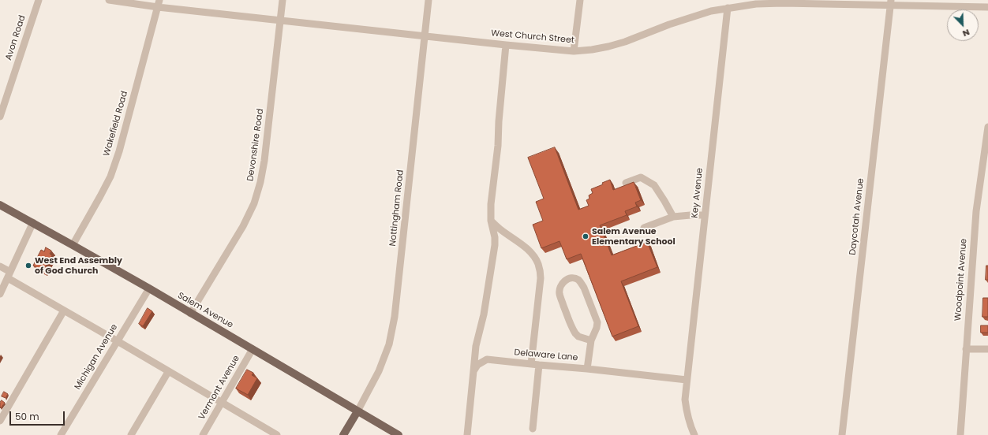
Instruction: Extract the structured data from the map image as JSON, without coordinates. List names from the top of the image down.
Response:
{
  "streets": {
    "main road": ["Salem Avenue"],
    "street": [
      "West Church Street",
      "Avon Road",
      "Wakefield Road",
      "Devonshire Road",
      "Key Avenue",
      "Nottingham Road",
      "Daycotah Avenue",
      "Woodpoint Avenue",
      "Delaware Lane",
      "Michigan Avenue",
      "Vermont Avenue"
    ]
  },
  "crossings": [
    ["West Church Street", "Wakefield Road"],
    ["West Church Street", "Devonshire Road"],
    ["West Church Street", "Key Avenue"],
    ["West Church Street", "Nottingham Road"],
    ["West Church Street", "Daycotah Avenue"],
    ["Wakefield Road", "Salem Avenue"],
    ["Devonshire Road", "Salem Avenue"],
    ["Key Avenue", "Delaware Lane"],
    ["Nottingham Road", "Salem Avenue"],
    ["Salem Avenue", "Michigan Avenue"],
    ["Salem Avenue", "Vermont Avenue"]
  ],
  "places": ["Salem Avenue Elementary School", "West End Assembly of God Church"],
  "scale_bar": "50 m",
  "north": "bottom right"
}
